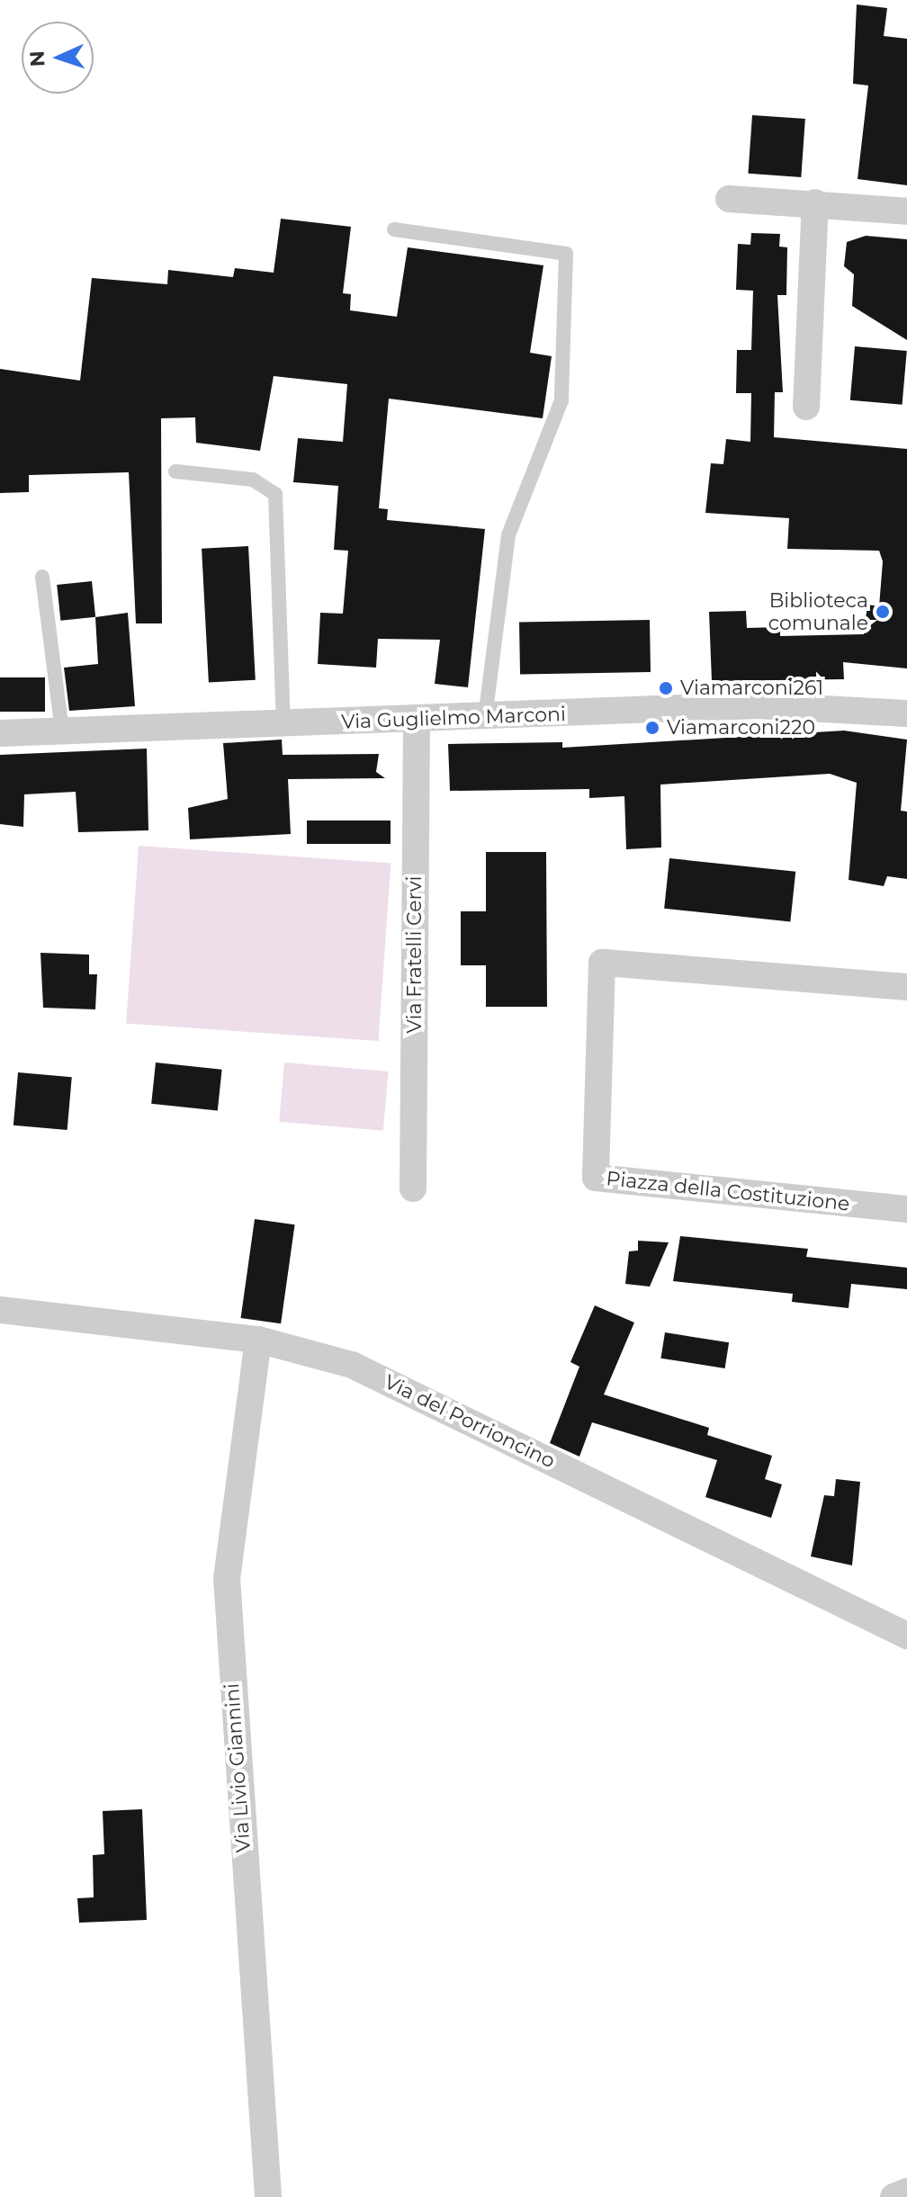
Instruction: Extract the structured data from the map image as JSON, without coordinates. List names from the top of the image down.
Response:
{
  "streets": {
    "street": [
      "Via Guglielmo Marconi",
      "Via Fratelli Cervi",
      "Piazza della Costituzione",
      "Via del Porrioncino",
      "Via Livio Giannini"
    ]
  },
  "crossings": [
    ["Via Guglielmo Marconi", "Via Fratelli Cervi"],
    ["Via del Porrioncino", "Via Livio Giannini"]
  ],
  "places": ["Biblioteca comunale", "Viamarconi261", "Viamarconi220"],
  "north": "left"
}
